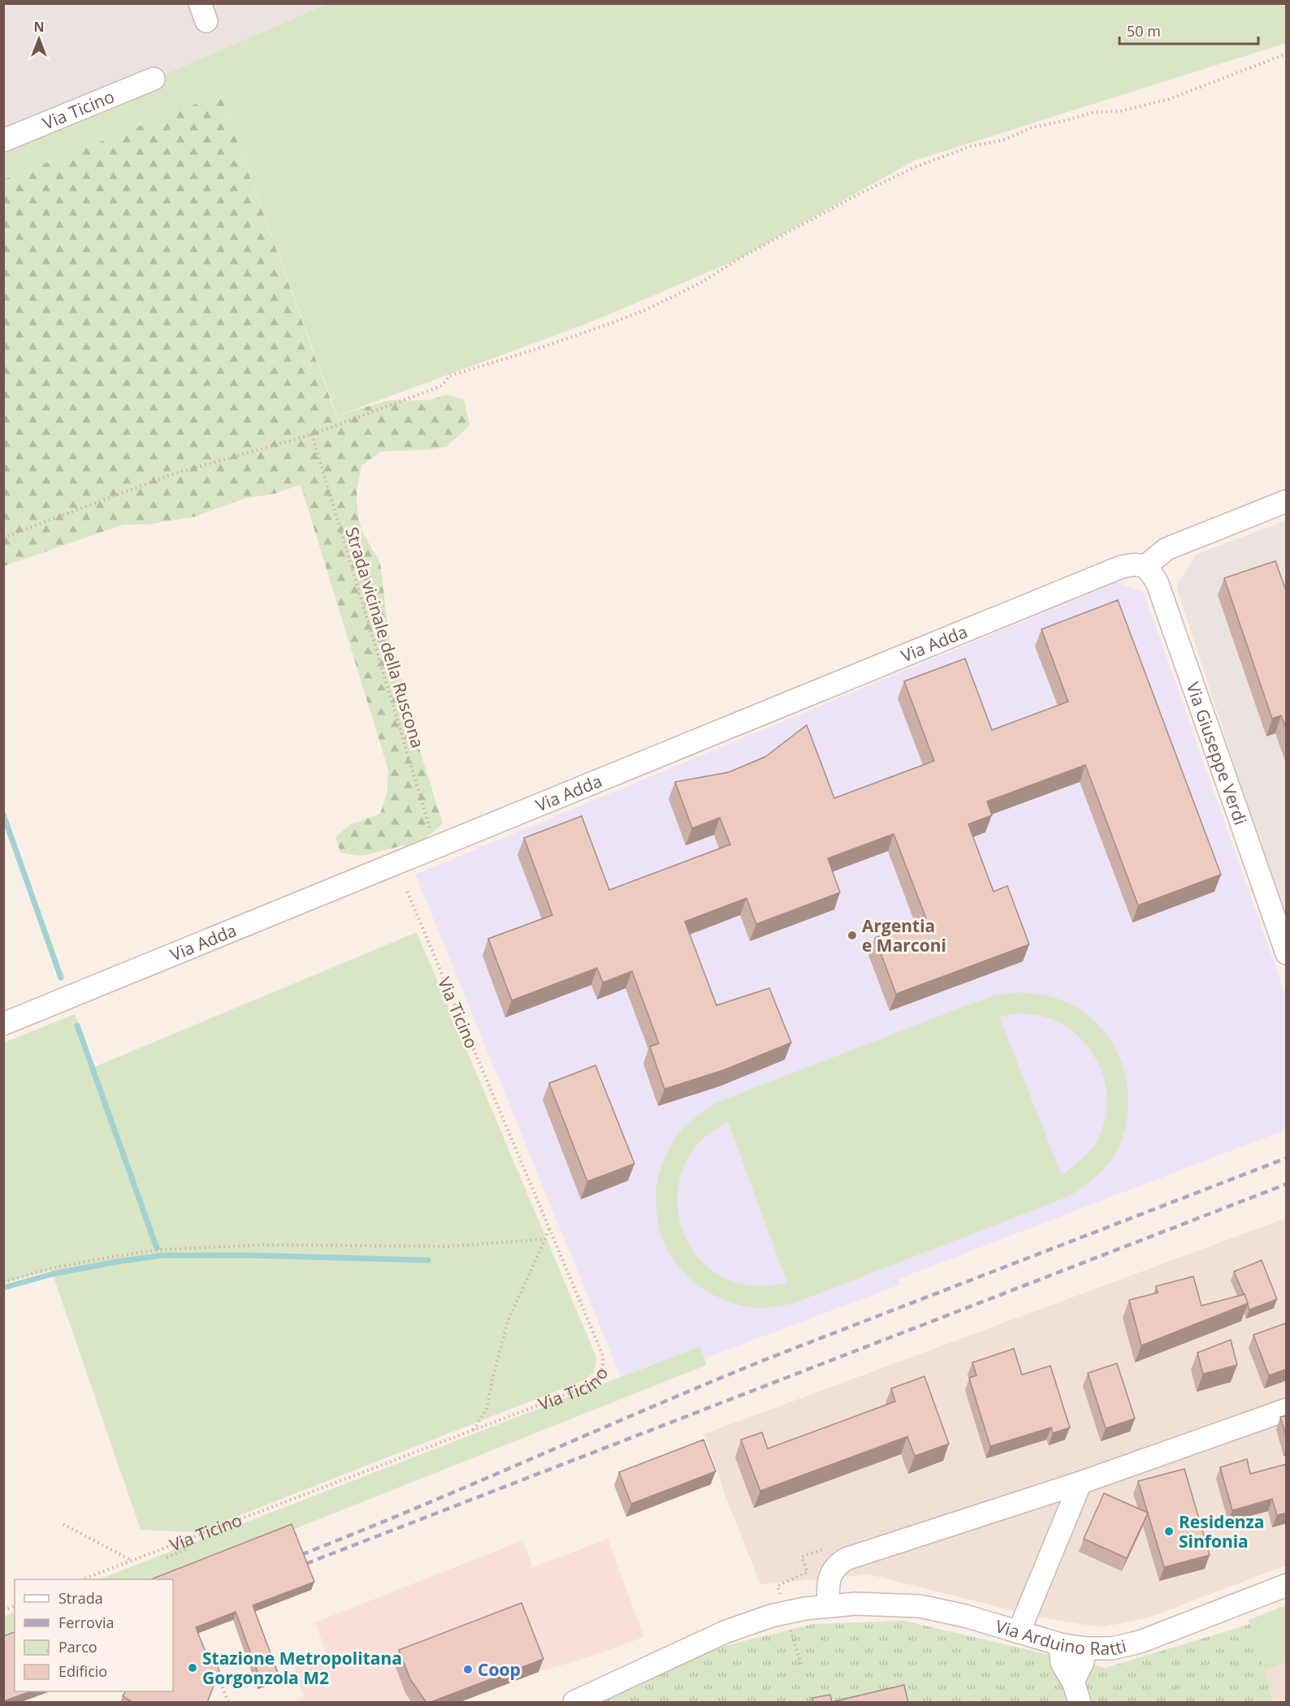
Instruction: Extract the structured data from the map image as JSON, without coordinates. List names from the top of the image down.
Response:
{
  "streets": {
    "street": [
      "Via Ticino",
      "Via Adda",
      "Via Giuseppe Verdi",
      "Via Arduino Ratti"
    ],
    "path": ["Strada vicinale della Ruscona"]
  },
  "crossings": [
    ["Strada vicinale della Ruscona", "Via Adda"],
    ["Via Adda", "Via Giuseppe Verdi"]
  ],
  "places": [
    "Argentia e Marconi",
    "Residenza Sinfonia",
    "Stazione Metropolitana Gorgonzola M2",
    "Coop"
  ],
  "legend": [
    "Strada",
    "Ferrovia",
    "Parco",
    "Edificio"
  ],
  "scale_bar": "50 m",
  "north": "top"
}
